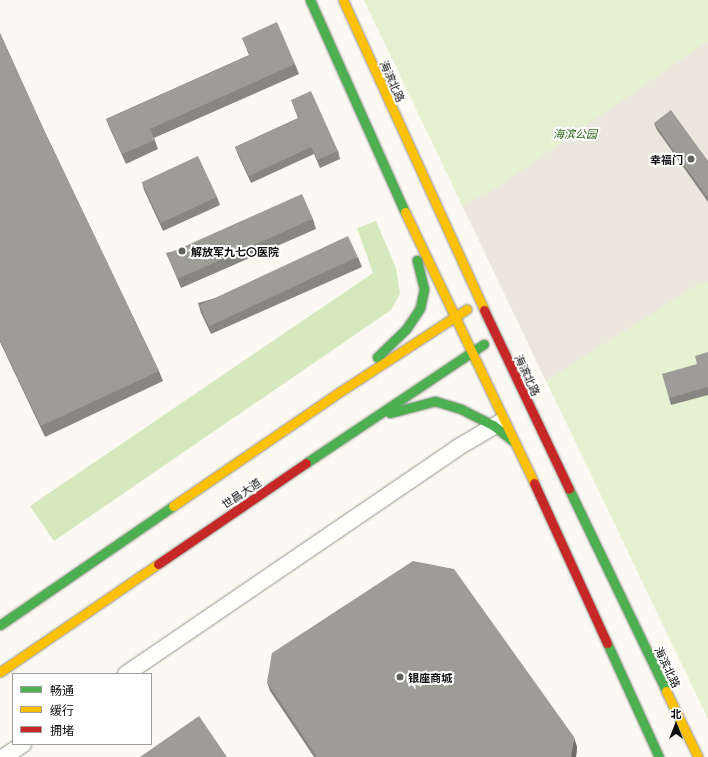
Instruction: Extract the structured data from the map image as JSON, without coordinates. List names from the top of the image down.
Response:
{
  "streets": {
    "main road": ["海滨北路", "世昌大道"]
  },
  "crossings": [
    ["海滨北路", "世昌大道"]
  ],
  "parks": ["海滨公园"],
  "places": ["幸福门", "解放军九七〇医院", "银座商城"],
  "legend": ["畅通", "缓行", "拥堵"],
  "north": "top"
}
